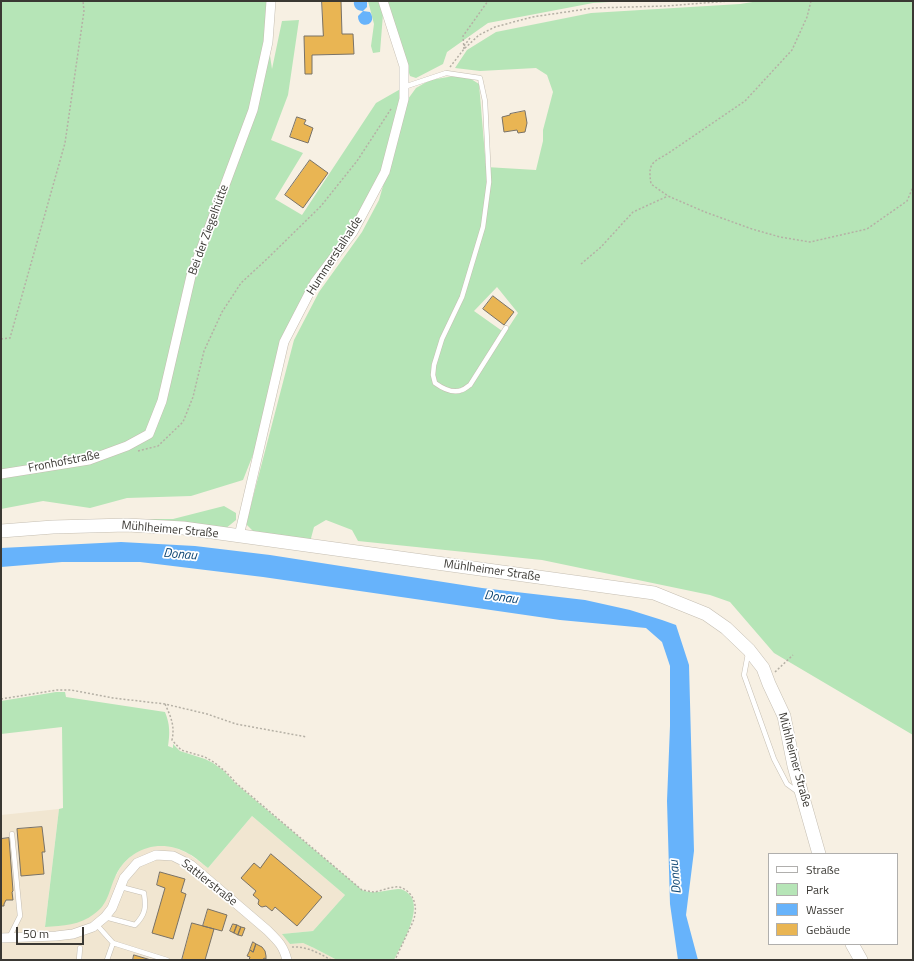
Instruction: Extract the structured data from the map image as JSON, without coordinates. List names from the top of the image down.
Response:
{
  "streets": {
    "main road": ["Mühlheimer Straße"],
    "street": [
      "Bei der Ziegelhütte",
      "Hummerstalhalde",
      "Fronhofstraße",
      "Sattlerstraße"
    ]
  },
  "crossings": [
    ["Bei der Ziegelhütte", "Fronhofstraße"],
    ["Hummerstalhalde", "Mühlheimer Straße"]
  ],
  "water": ["Donau"],
  "legend": [
    "Straße",
    "Park",
    "Wasser",
    "Gebäude"
  ],
  "scale_bar": "50 m"
}
